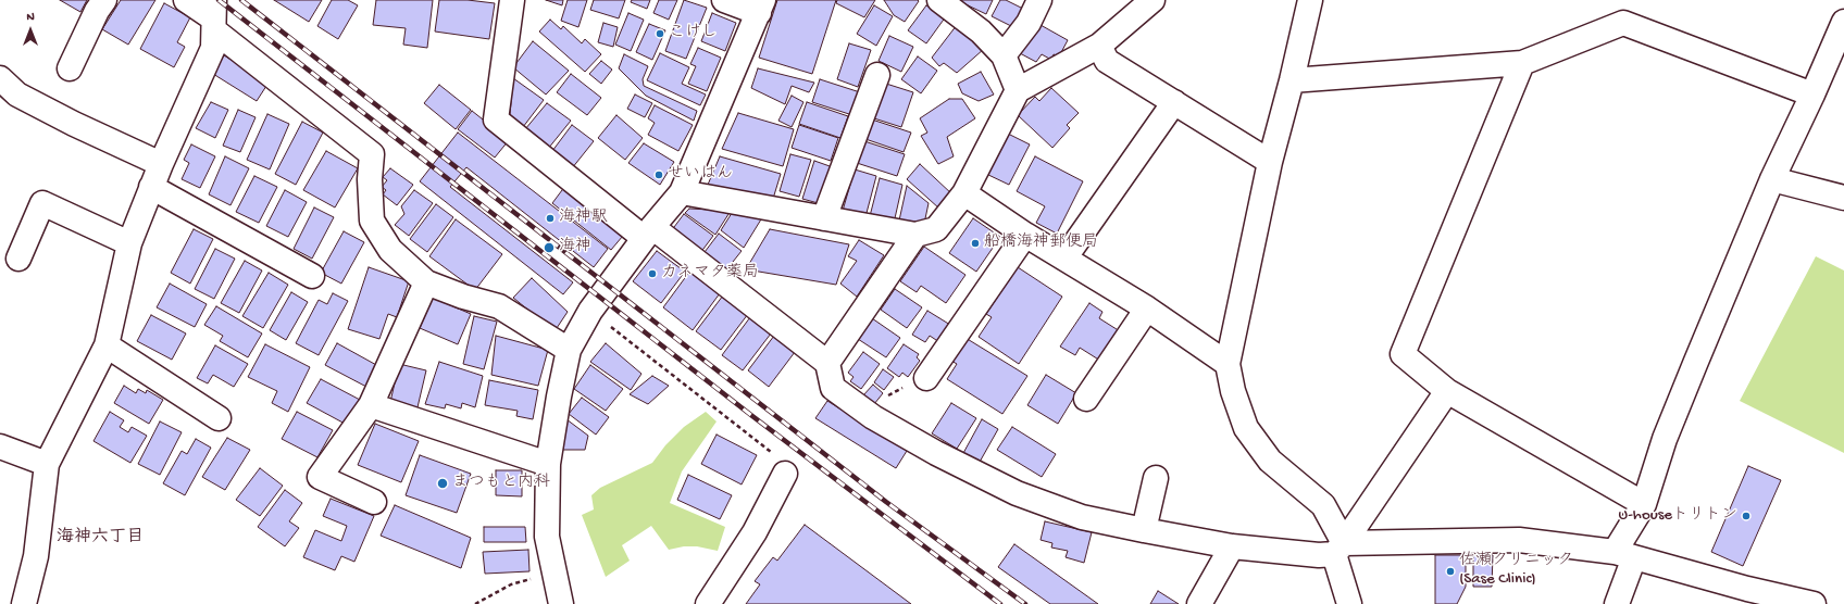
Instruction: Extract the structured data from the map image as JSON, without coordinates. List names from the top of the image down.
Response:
{
  "districts": ["海神六丁目"],
  "places": [
    "こけし",
    "せいはん",
    "海神駅",
    "船橋海神郵便局",
    "海神",
    "カネマタ薬局",
    "まつもと内科",
    "U-houseトリトン",
    "佐瀬クリニック (Sase Clinic)"
  ],
  "north": "top"
}
